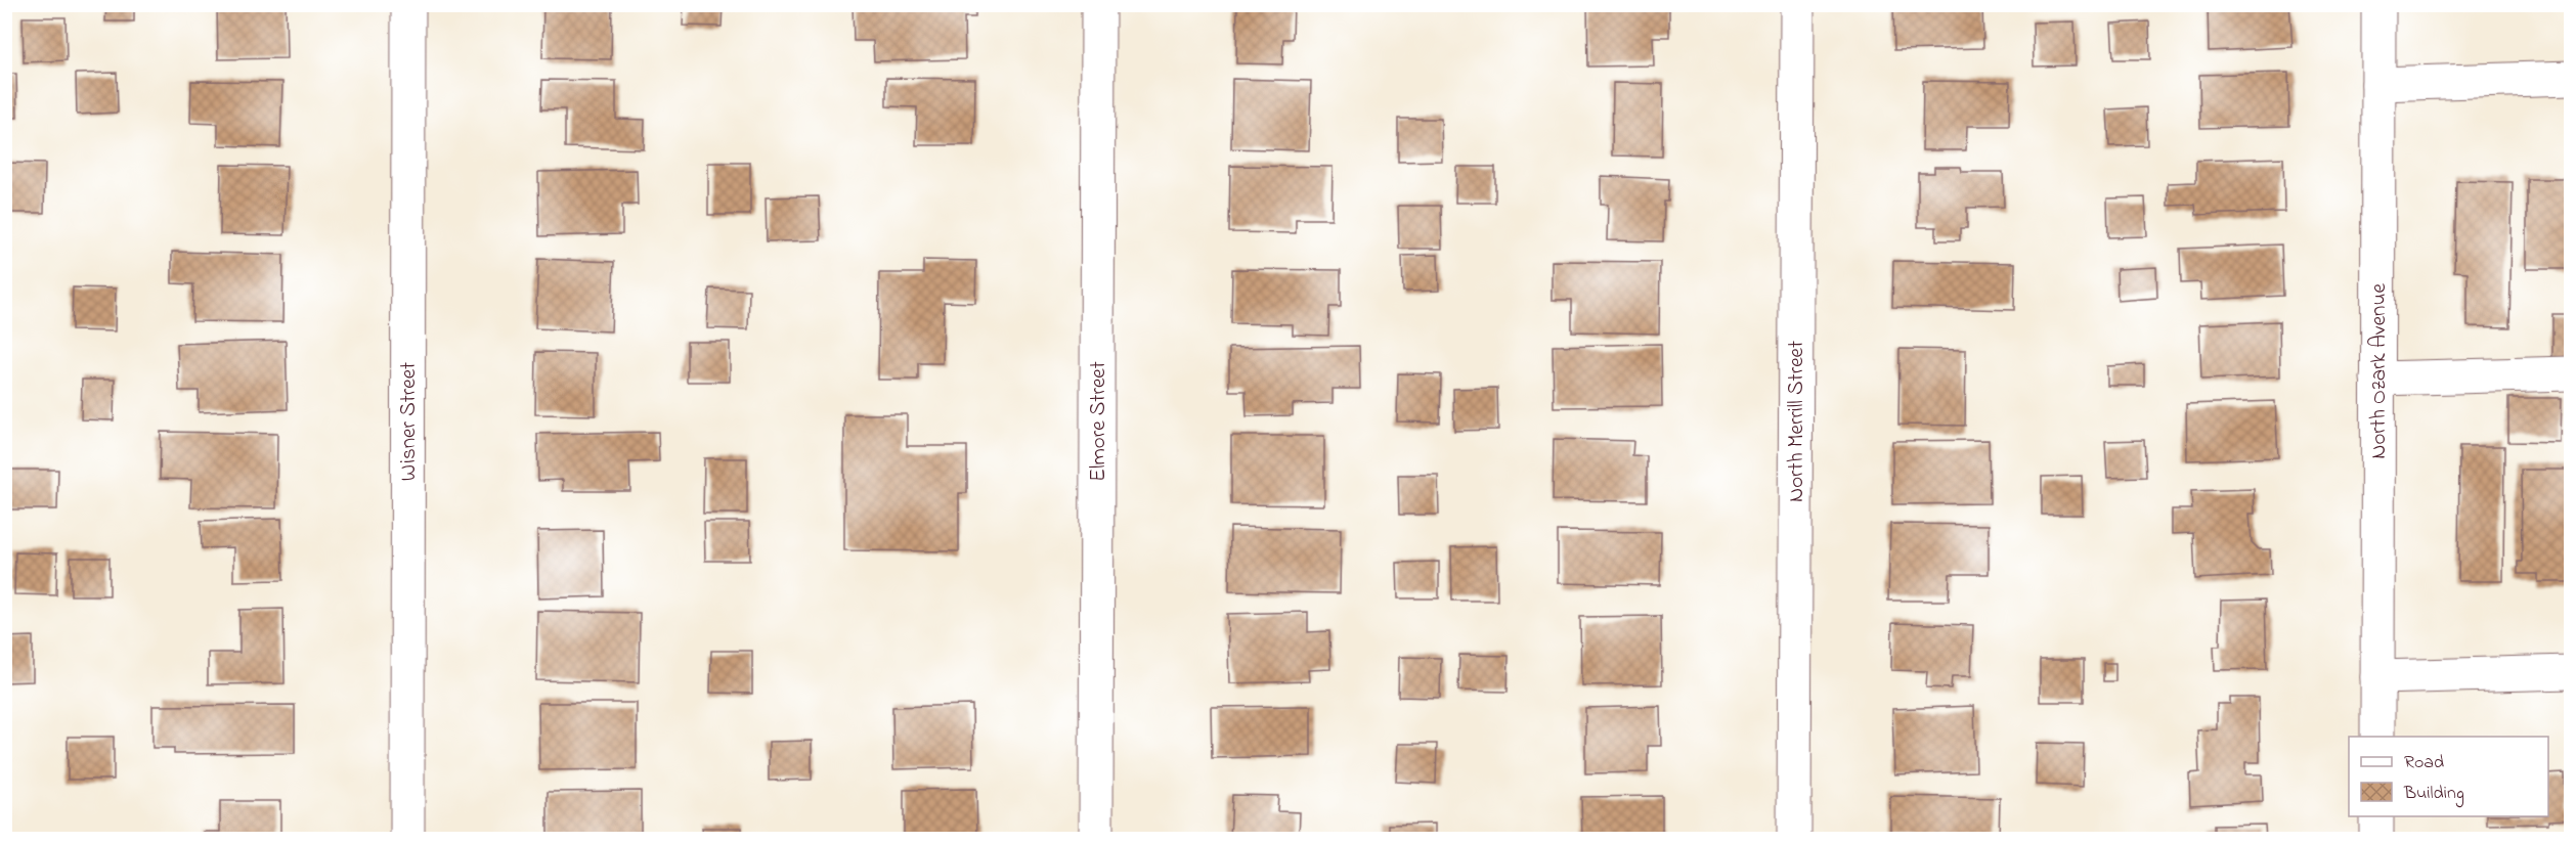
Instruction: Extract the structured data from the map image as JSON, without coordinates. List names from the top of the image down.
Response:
{
  "streets": {
    "street": [
      "North Ozark Avenue",
      "Wisner Street",
      "Elmore Street",
      "North Merrill Street"
    ]
  },
  "legend": ["Road", "Building"]
}
